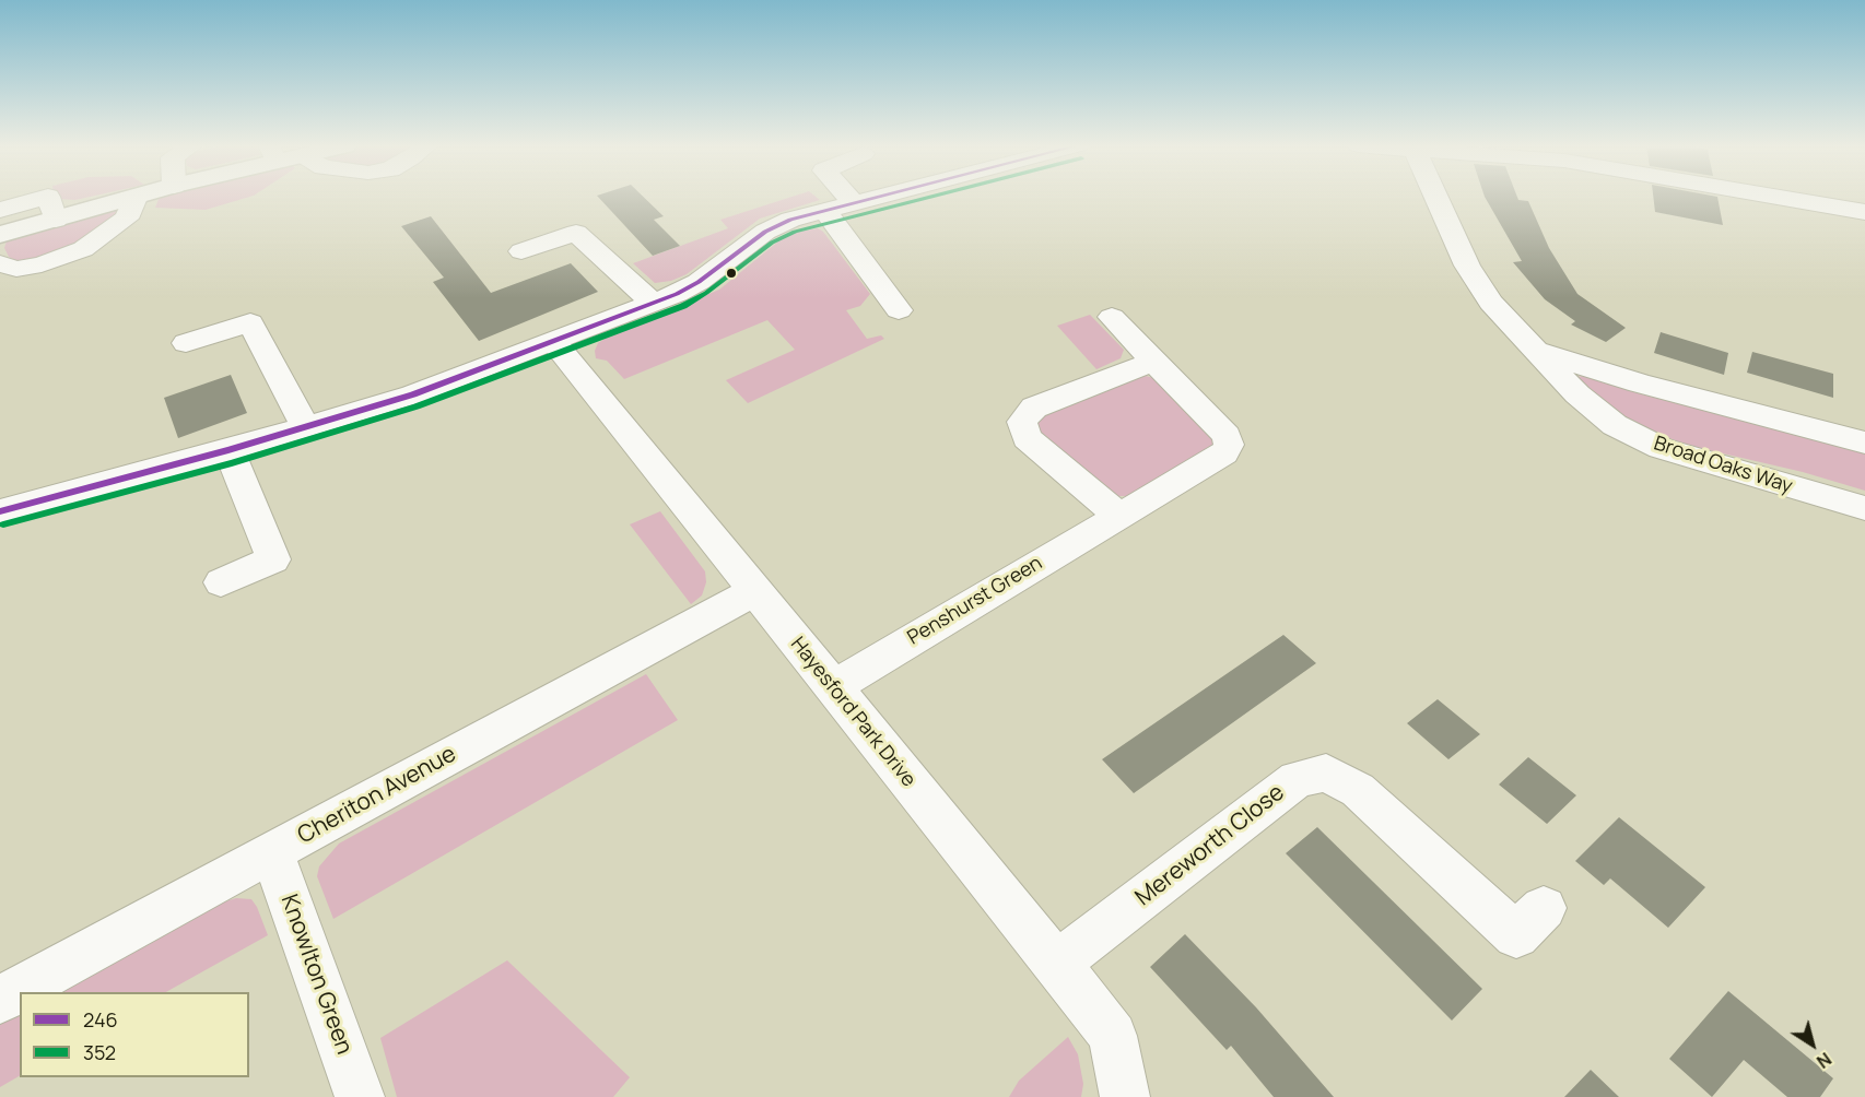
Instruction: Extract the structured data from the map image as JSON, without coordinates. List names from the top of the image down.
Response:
{
  "streets": {
    "street": [
      "Broad Oaks Way",
      "Penshurst Green",
      "Hayesford Park Drive",
      "Cheriton Avenue",
      "Mereworth Close",
      "Knowlton Green"
    ]
  },
  "crossings": [
    ["Penshurst Green", "Hayesford Park Drive"],
    ["Hayesford Park Drive", "Cheriton Avenue"],
    ["Hayesford Park Drive", "Mereworth Close"],
    ["Cheriton Avenue", "Knowlton Green"]
  ],
  "lines": ["transit line 246", "transit line 352"],
  "legend": ["246", "352"],
  "north": "bottom right"
}
